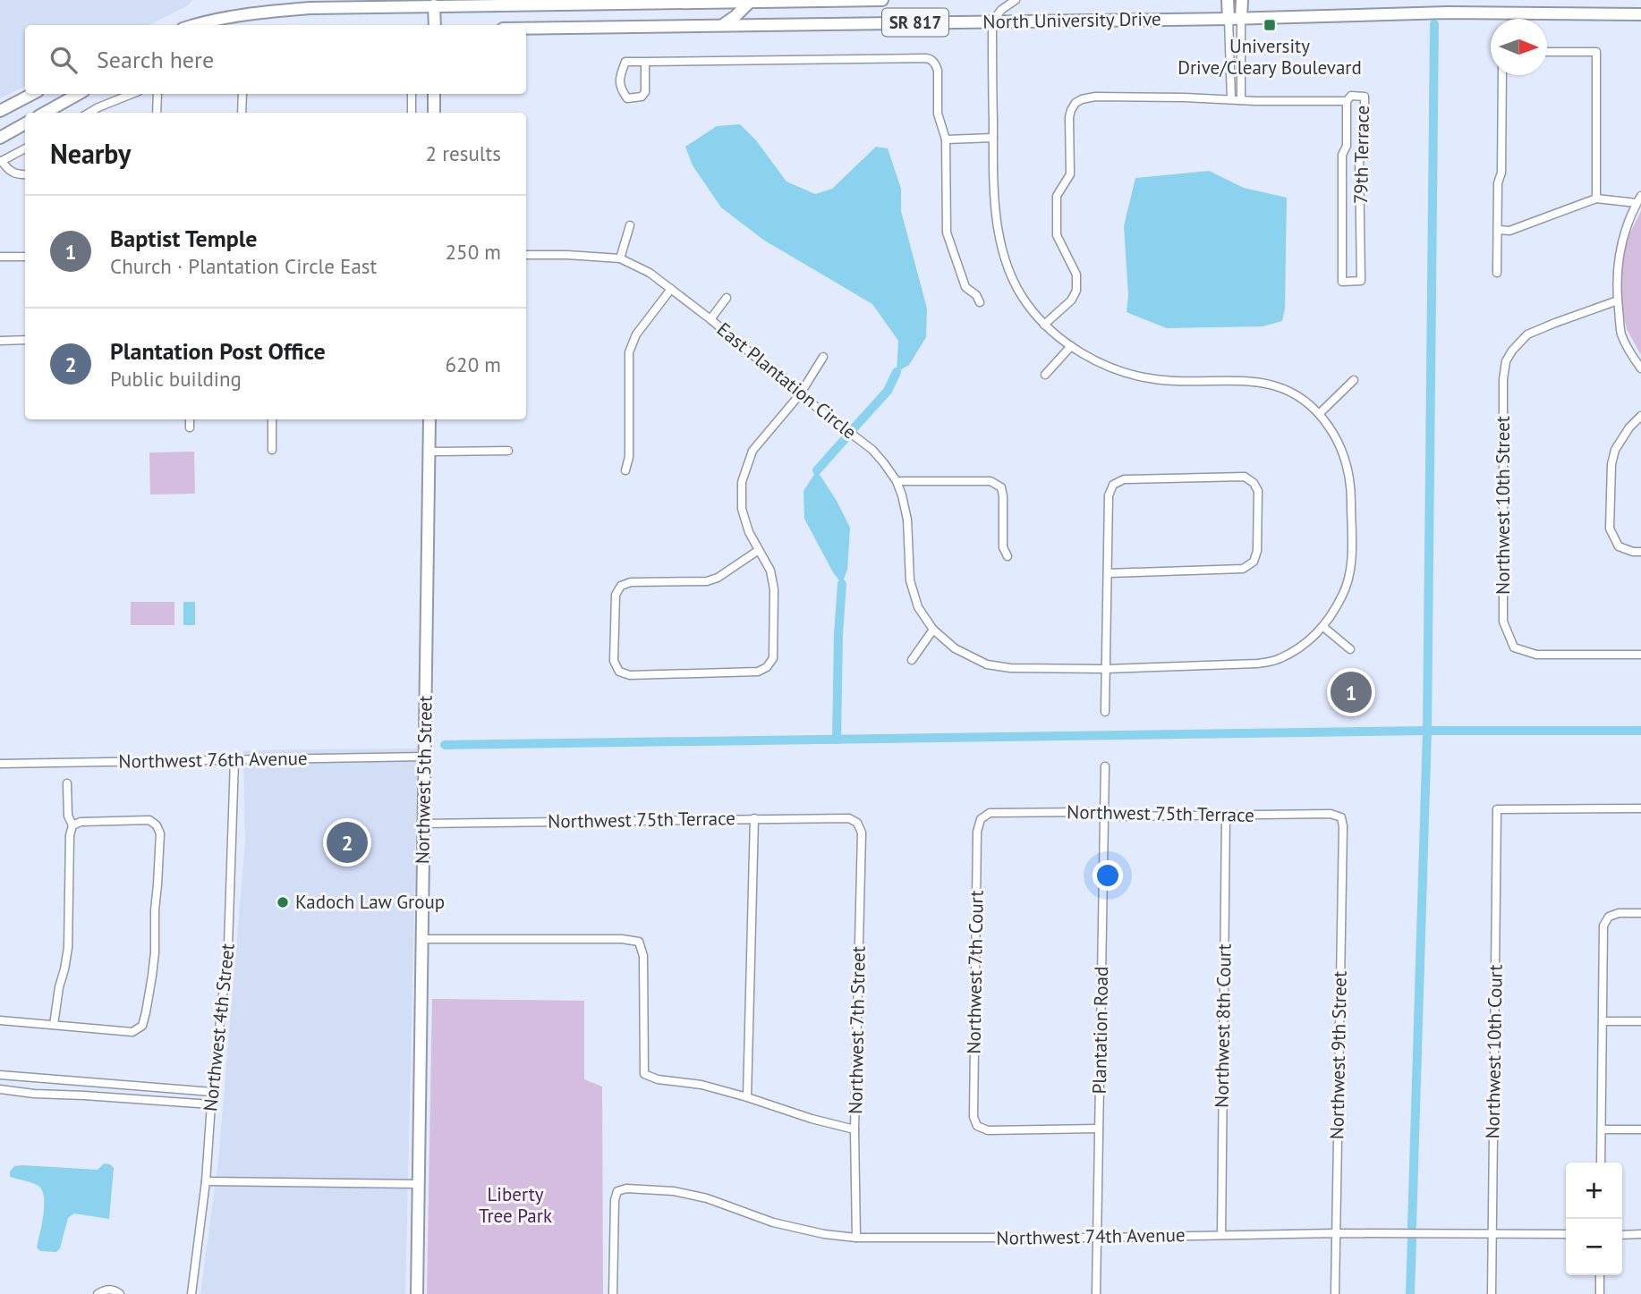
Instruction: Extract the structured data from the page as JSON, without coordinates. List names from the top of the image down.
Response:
{
  "streets": {
    "main road": ["North University Drive", "SR 817", "Northwest 5th Street"],
    "street": [
      "79th Terrace",
      "East Plantation Circle",
      "Northwest 10th Street",
      "Northwest 76th Avenue",
      "Northwest 75th Terrace",
      "Northwest 7th Court",
      "Northwest 8th Court",
      "Northwest 4th Street",
      "Northwest 7th Street",
      "Plantation Road",
      "Northwest 10th Court",
      "Northwest 9th Street",
      "Northwest 74th Avenue"
    ]
  },
  "crossings": [
    ["Northwest 76th Avenue", "Northwest 5th Street"],
    ["Northwest 76th Avenue", "Northwest 4th Street"],
    ["Northwest 5th Street", "Northwest 75th Terrace"],
    ["Northwest 75th Terrace", "Northwest 7th Court"],
    ["Northwest 75th Terrace", "Northwest 8th Court"],
    ["Northwest 75th Terrace", "Northwest 7th Street"],
    ["Northwest 75th Terrace", "Plantation Road"],
    ["Northwest 75th Terrace", "Northwest 9th Street"],
    ["Northwest 7th Court", "Plantation Road"],
    ["Northwest 8th Court", "Northwest 74th Avenue"],
    ["Northwest 7th Street", "Northwest 74th Avenue"],
    ["Plantation Road", "Northwest 74th Avenue"],
    ["Northwest 10th Court", "Northwest 74th Avenue"],
    ["Northwest 9th Street", "Northwest 74th Avenue"]
  ],
  "parks": ["Liberty Tree Park"],
  "places": {
    "transit": ["University Drive/Cleary Boulevard"],
    "other": ["Kadoch Law Group"]
  },
  "north": "right",
  "page": {
    "search": "Search here",
    "heading": ["Nearby", "2 results"],
    "list": [
      {
        "mark": "1",
        "name": "Baptist Temple",
        "note": "Church · Plantation Circle East",
        "value": "250 m"
      },
      {
        "mark": "2",
        "name": "Plantation Post Office",
        "note": "Public building",
        "value": "620 m"
      }
    ],
    "pins": ["1", "2"],
    "map_buttons": ["+", "−"]
  }
}
